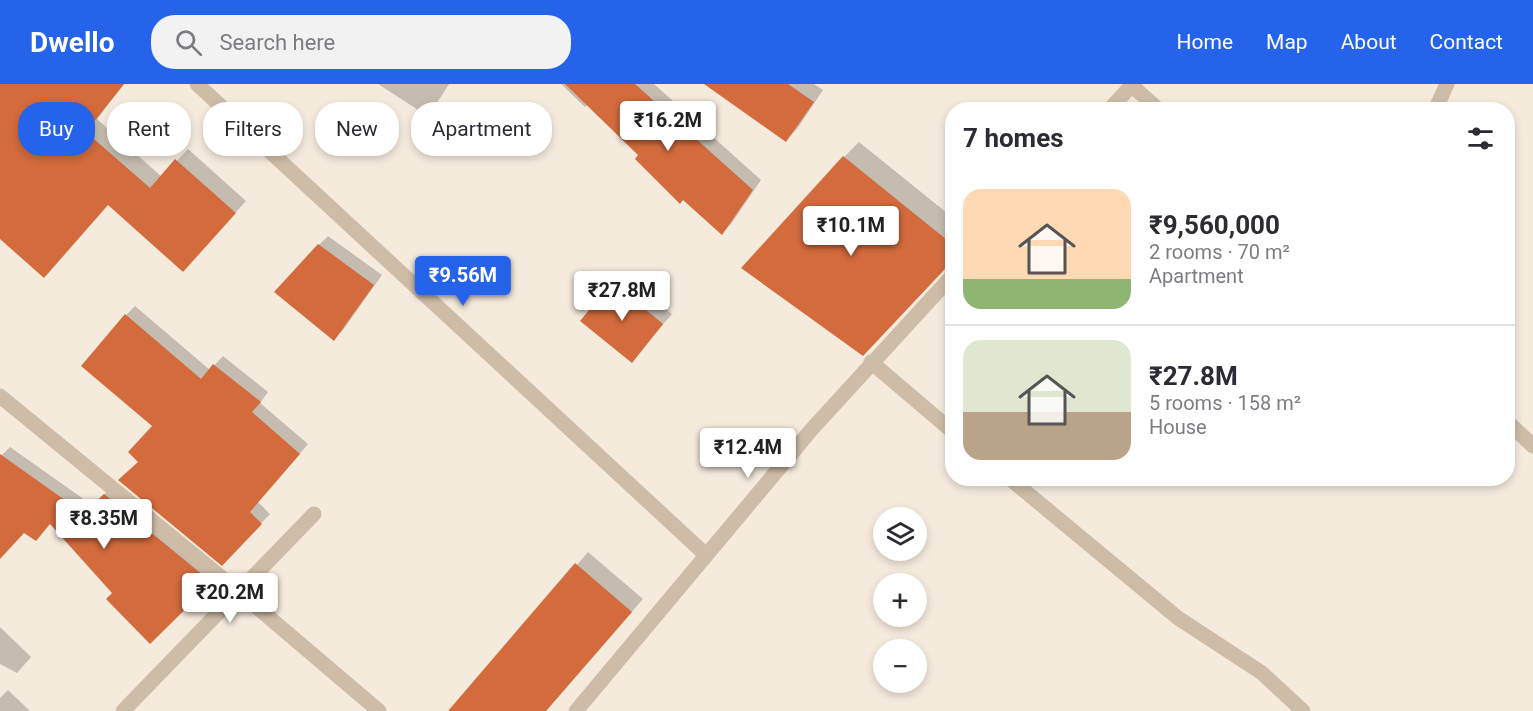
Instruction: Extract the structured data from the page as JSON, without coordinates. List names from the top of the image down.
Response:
{
  "page": {
    "header": "Dwello",
    "search": "Search here",
    "nav": [
      "Home",
      "Map",
      "About",
      "Contact"
    ],
    "price": [
      "₹16.2M",
      "₹10.1M",
      "₹9.56M",
      "₹27.8M",
      "₹12.4M",
      "₹8.35M",
      "₹20.2M"
    ],
    "chip": [
      "Buy",
      "Rent",
      "Filters",
      "New",
      "Apartment"
    ],
    "heading": "7 homes",
    "list": [
      {
        "name": "₹9,560,000",
        "note": "2 rooms · 70 m² · Apartment"
      },
      {
        "name": "₹27.8M",
        "note": "5 rooms · 158 m² · House"
      }
    ],
    "map_buttons": ["+", "−"]
  }
}
